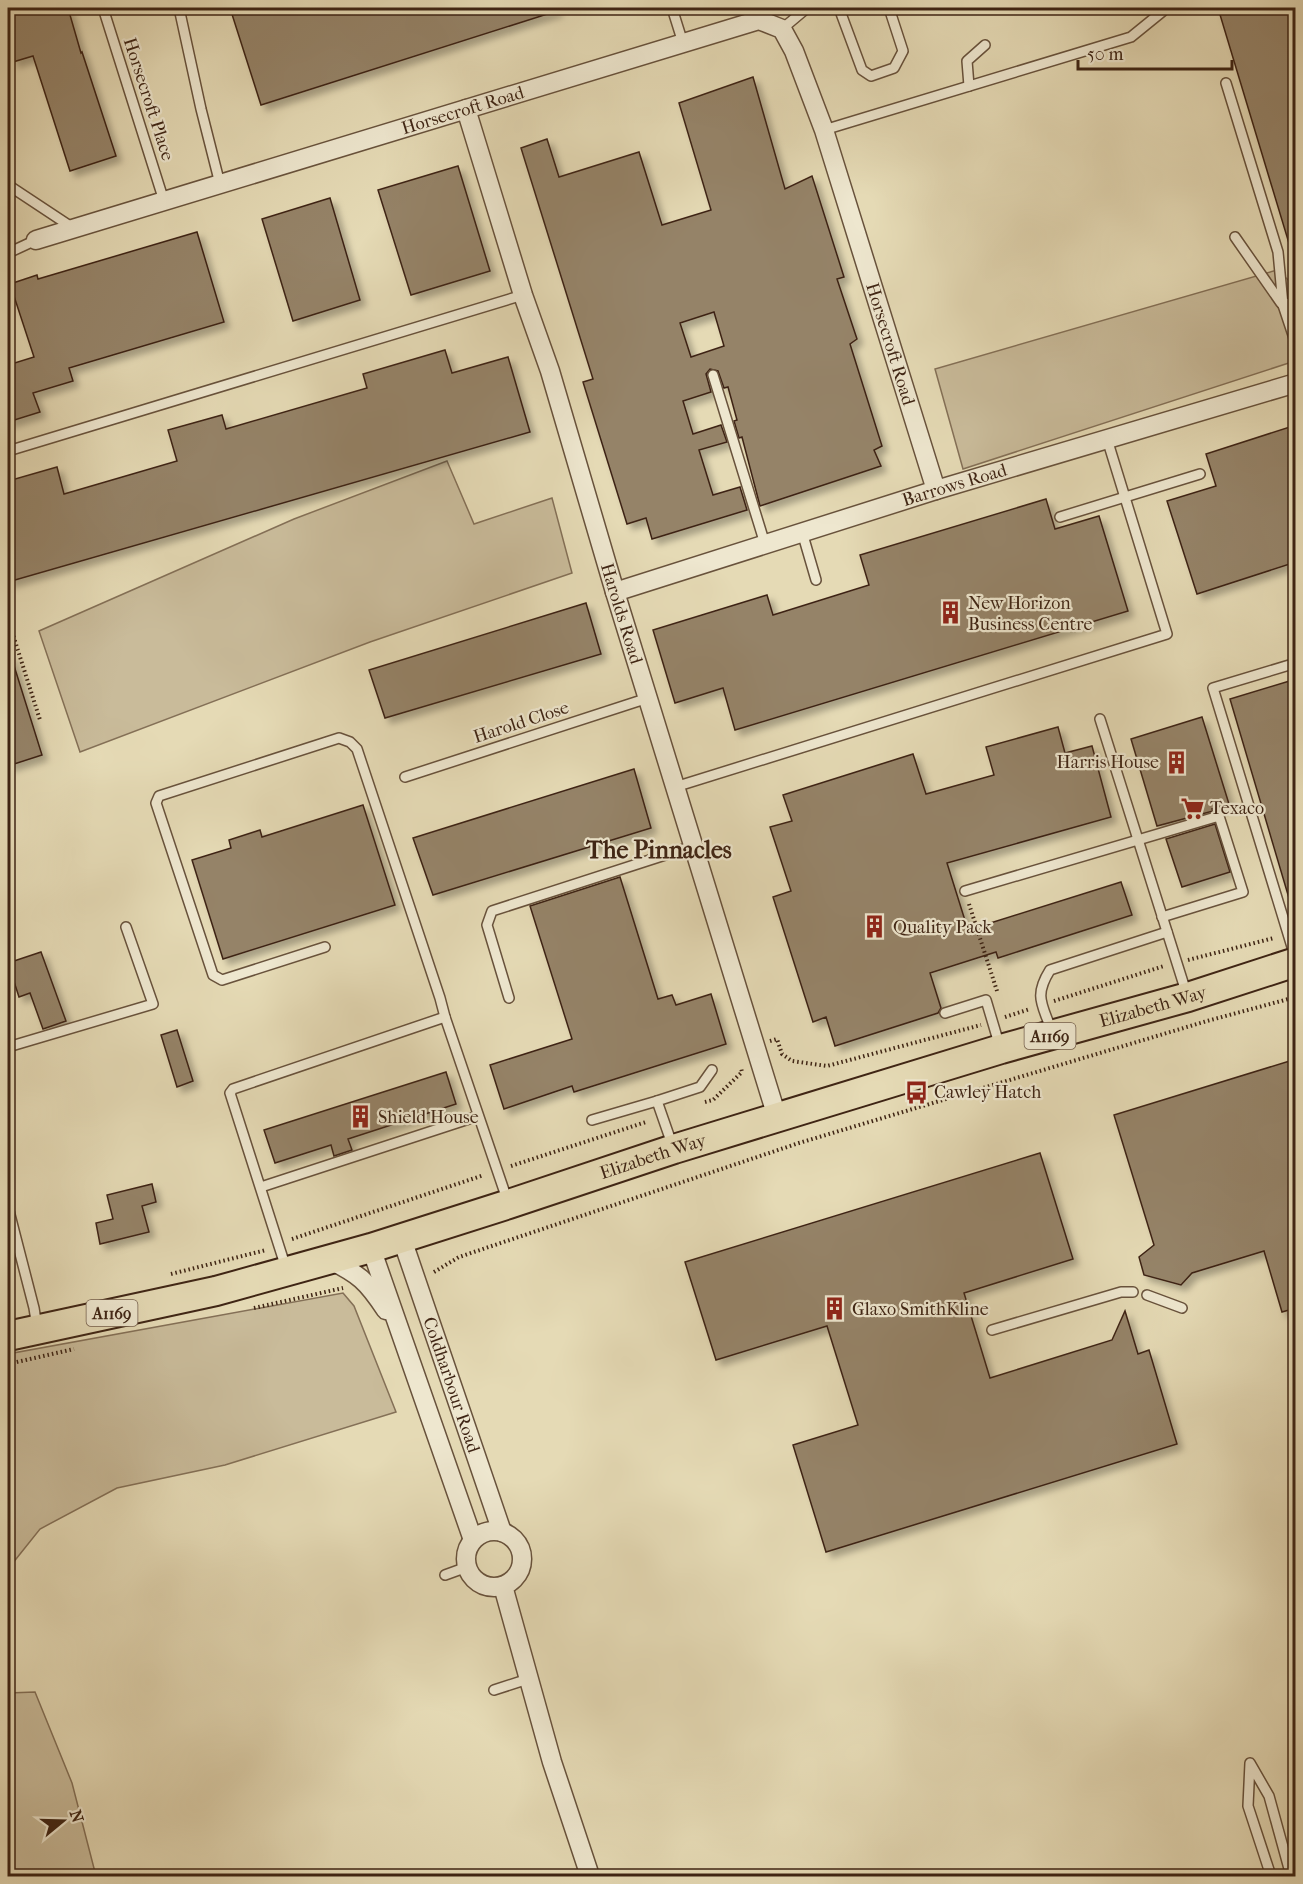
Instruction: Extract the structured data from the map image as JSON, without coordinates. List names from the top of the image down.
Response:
{
  "streets": {
    "main road": ["Elizabeth Way", "A1169"],
    "street": [
      "Horsecroft Road",
      "Barrows Road",
      "Harolds Road",
      "Coldharbour Road"
    ],
    "lane": ["Horsecroft Place", "Harold Close"]
  },
  "crossings": [
    ["Horsecroft Place", "Horsecroft Road"],
    ["Horsecroft Road", "Barrows Road"],
    ["Horsecroft Road", "Harolds Road"],
    ["Barrows Road", "Harolds Road"],
    ["Harolds Road", "Harold Close"],
    ["Harolds Road", "Elizabeth Way"],
    ["Elizabeth Way", "Coldharbour Road"]
  ],
  "districts": ["The Pinnacles"],
  "places": {
    "building": [
      "New Horizon Business Centre",
      "Harris House",
      "Quality Pack",
      "Shield House",
      "Glaxo SmithKline"
    ],
    "supermarket": ["Texaco"],
    "bus stop": ["Cawley Hatch"]
  },
  "scale_bar": "50 m",
  "north": "right"
}
